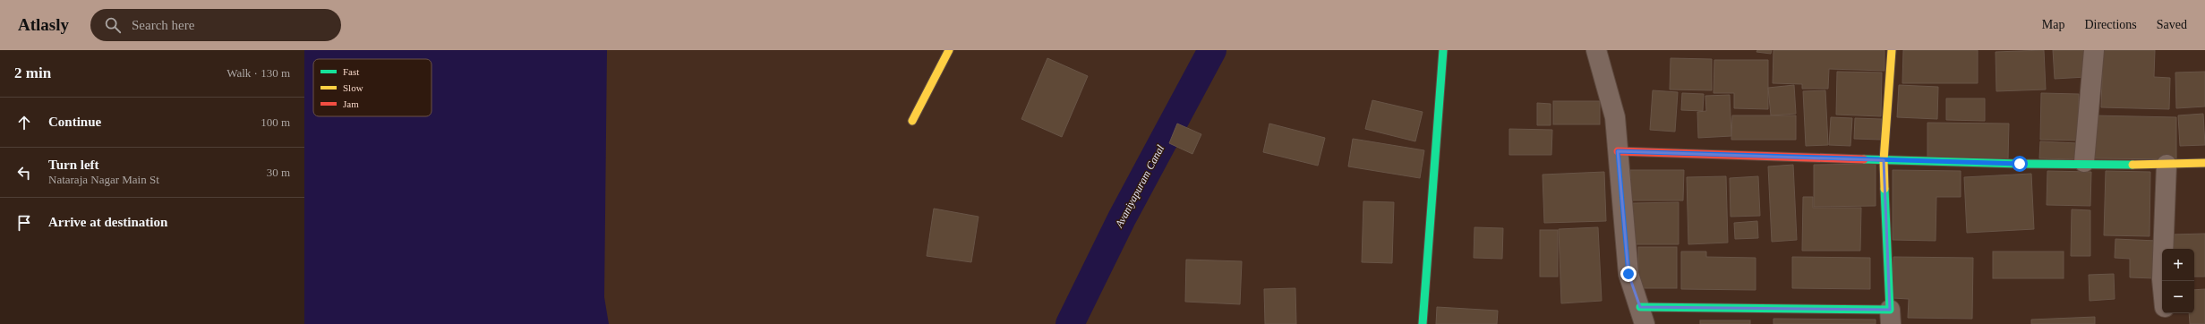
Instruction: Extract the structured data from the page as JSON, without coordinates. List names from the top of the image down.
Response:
{
  "water": ["Avaniyapuram Canal"],
  "legend": ["Fast", "Slow", "Jam"],
  "page": {
    "header": "Atlasly",
    "search": "Search here",
    "nav": ["Map", "Directions", "Saved"],
    "heading": ["2 min", "Walk · 130 m"],
    "list": [
      ["Continue", "100 m"],
      ["Turn left", "Nataraja Nagar Main St", "30 m"],
      "Arrive at destination"
    ],
    "map_buttons": ["+", "−"]
  }
}
